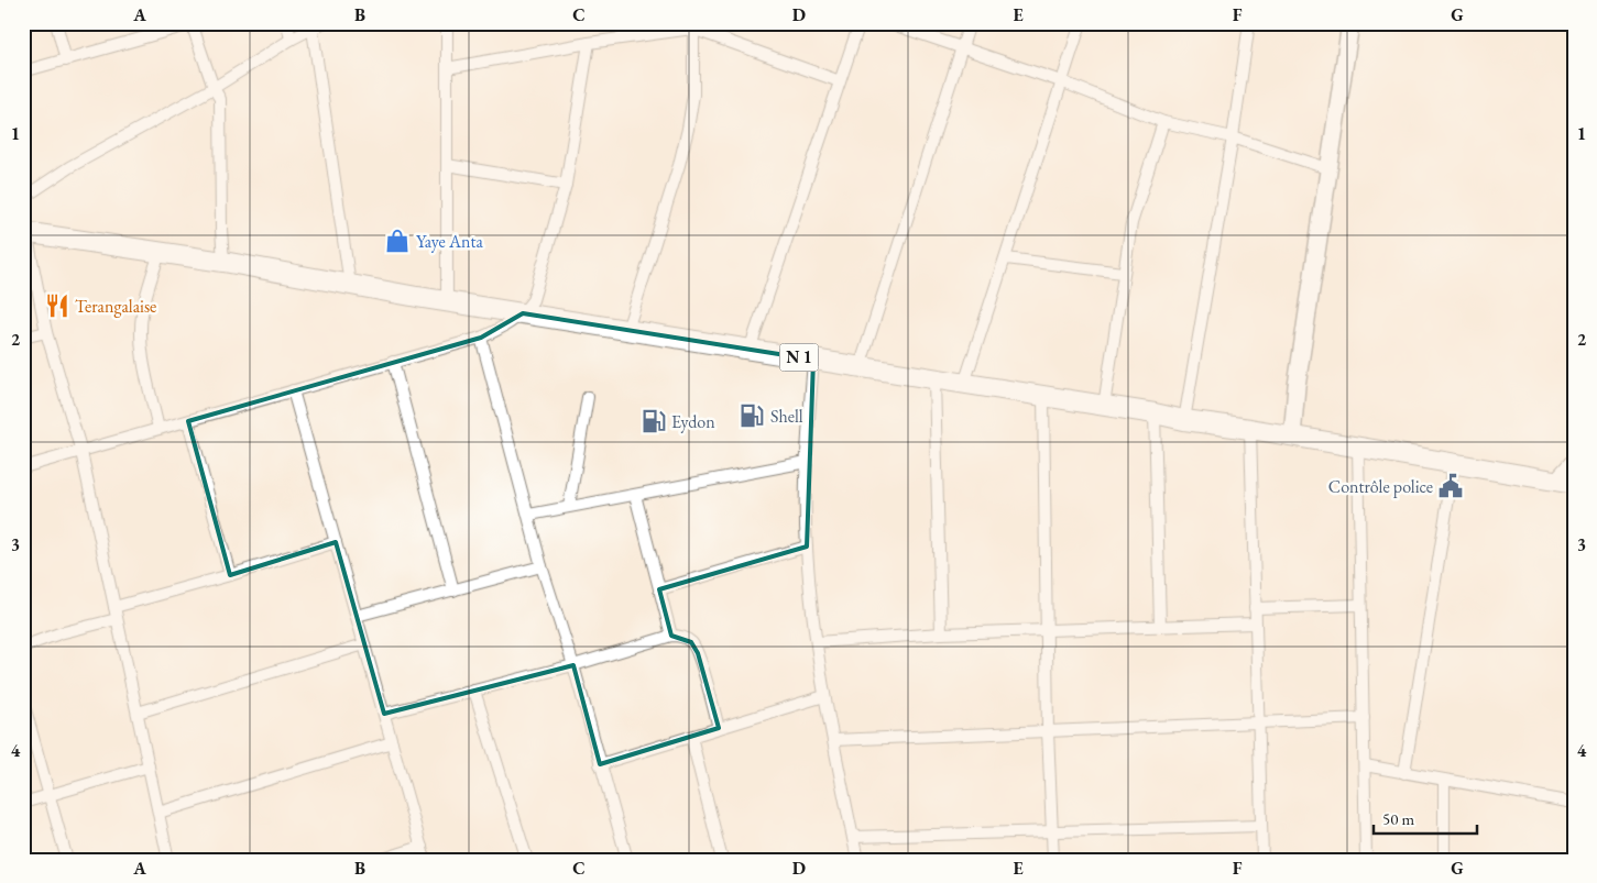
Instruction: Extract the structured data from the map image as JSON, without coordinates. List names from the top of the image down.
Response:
{
  "streets": {
    "highway": ["N 1"]
  },
  "places": {
    "shop": ["Yaye Anta"],
    "restaurant": ["Terangalaise"],
    "fuel station": ["Shell", "Eydon"],
    "public building": ["Contrôle police"]
  },
  "scale_bar": "50 m",
  "grid": {
    "columns": [
      "A",
      "B",
      "C",
      "D",
      "E",
      "F",
      "G"
    ],
    "rows": [
      "1",
      "2",
      "3",
      "4"
    ]
  }
}
